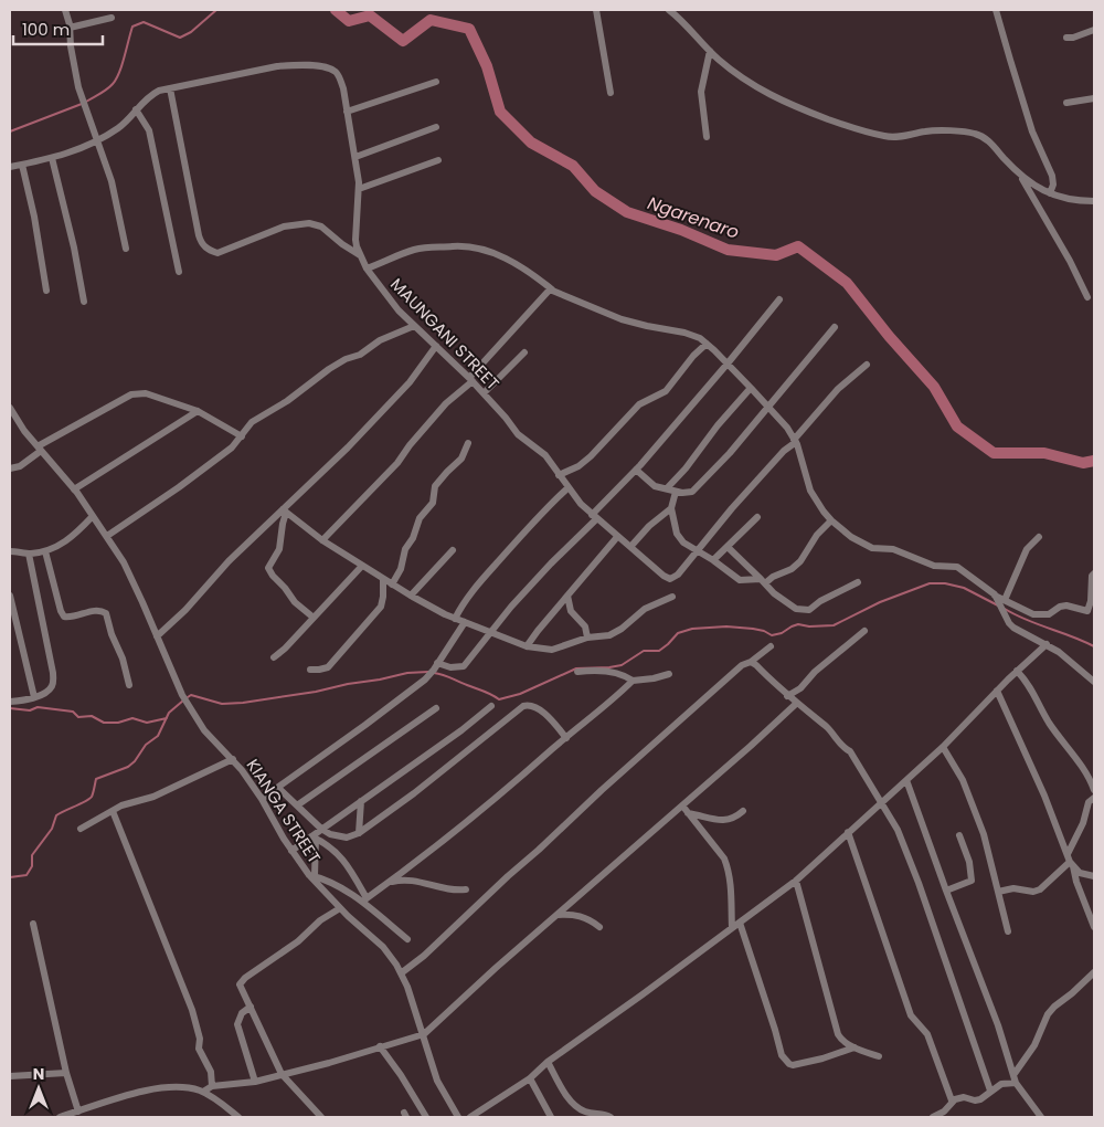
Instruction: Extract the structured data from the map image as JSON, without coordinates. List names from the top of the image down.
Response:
{
  "streets": {
    "street": ["MAUNGANI STREET", "KIANGA STREET"]
  },
  "water": ["Ngarenaro"],
  "scale_bar": "100 m",
  "north": "top"
}
